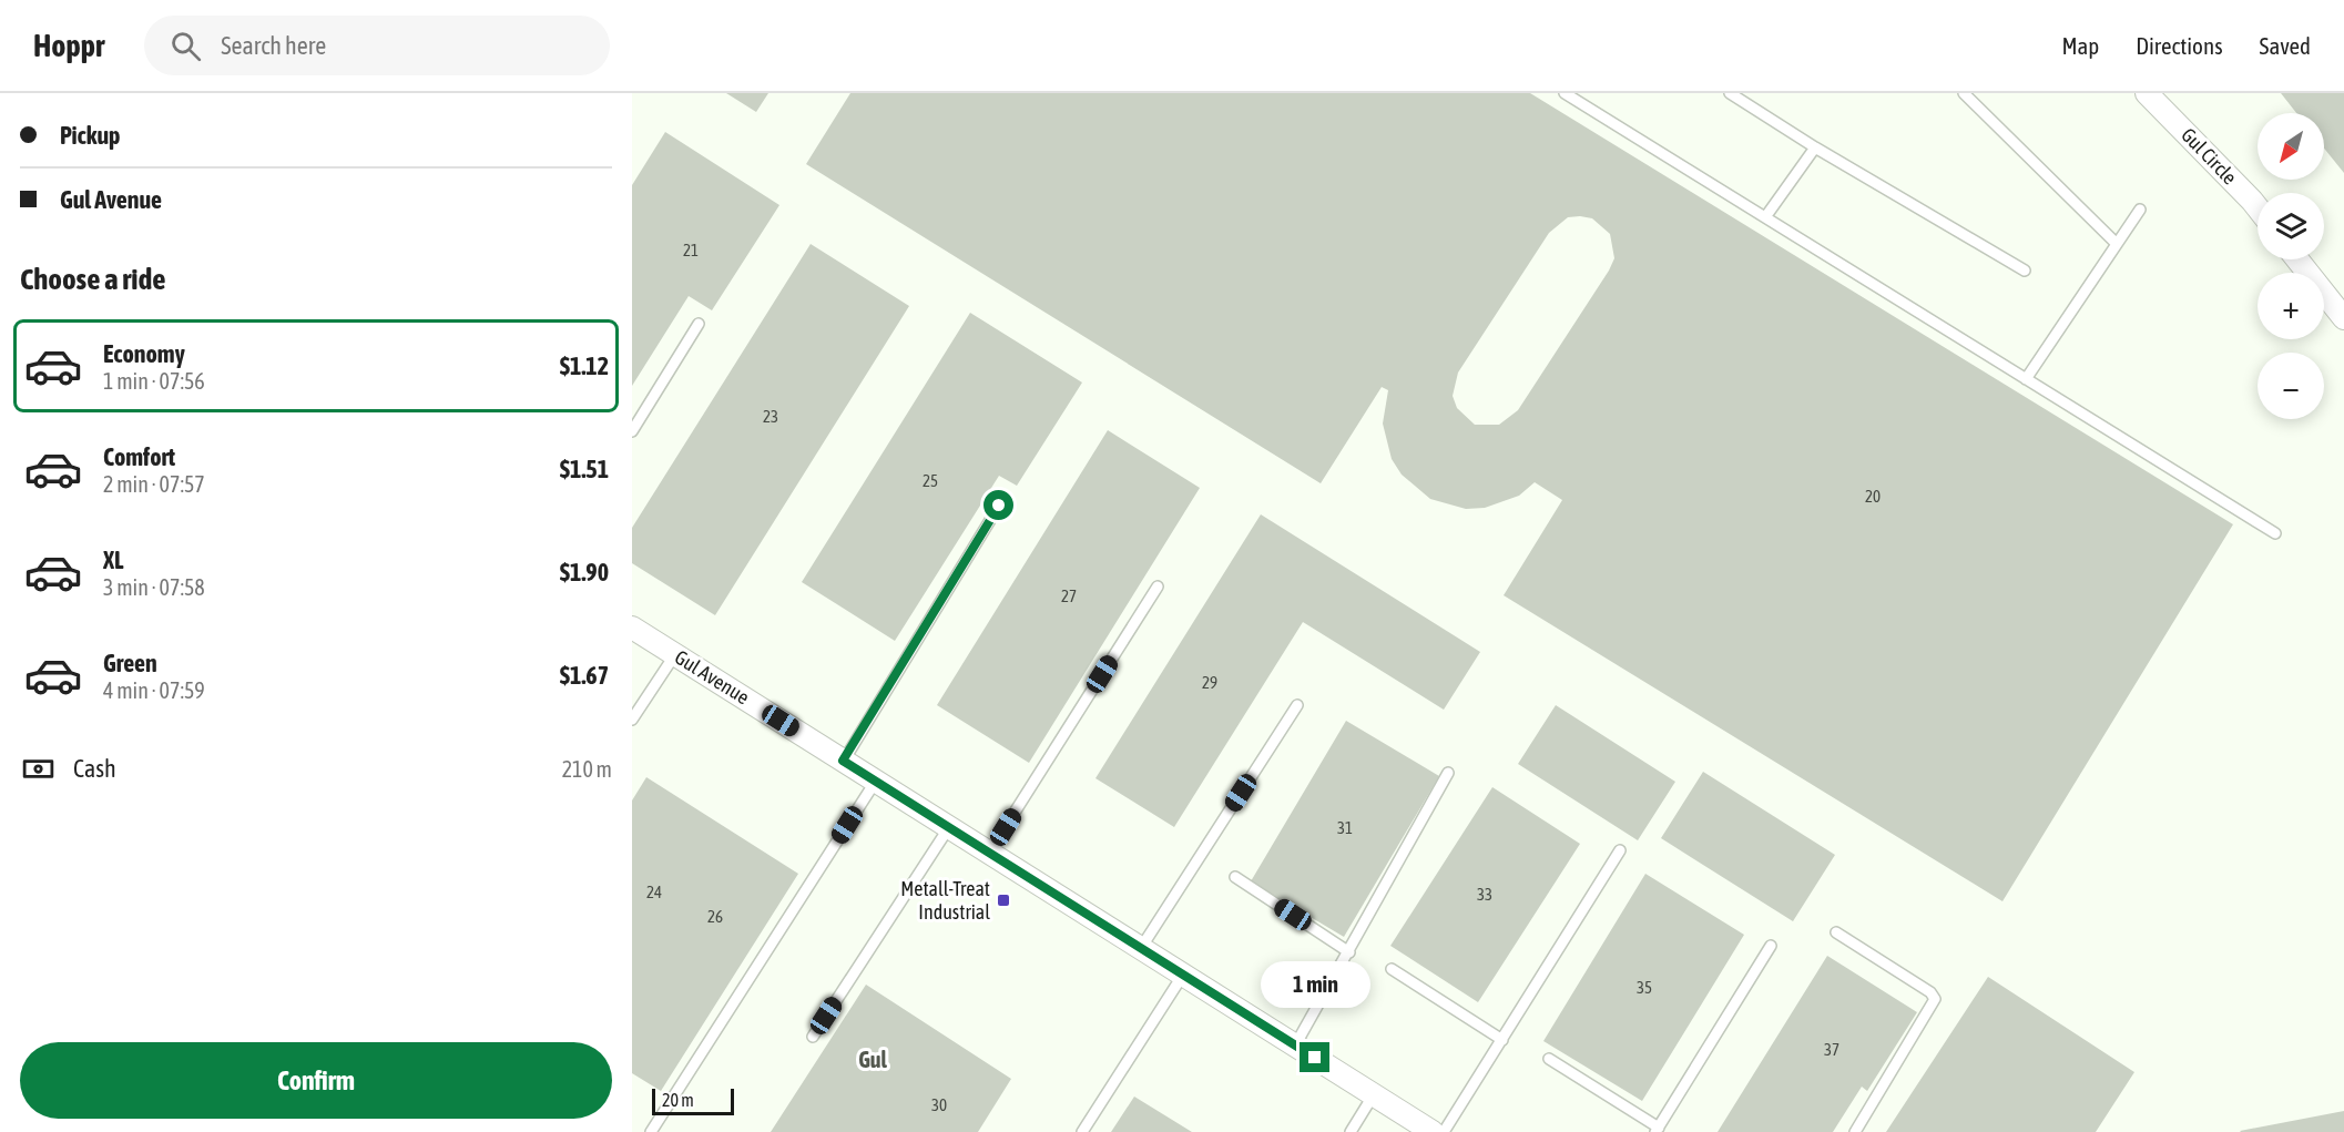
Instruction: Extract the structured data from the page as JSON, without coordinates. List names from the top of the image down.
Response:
{
  "streets": {
    "street": ["Gul Circle", "Gul Avenue"]
  },
  "districts": ["Gul"],
  "places": {
    "transit": ["Metall-Treat Industrial"]
  },
  "house_numbers": [
    "21",
    "23",
    "25",
    "20",
    "27",
    "29",
    "31",
    "24",
    "33",
    "26",
    "35",
    "37",
    "30"
  ],
  "scale_bar": "20 m",
  "north": "bottom left",
  "page": {
    "header": "Hoppr",
    "search": "Search here",
    "nav": ["Map", "Directions", "Saved"],
    "banner": ["Pickup", "Gul Avenue"],
    "map_buttons": ["+", "−"],
    "heading": "Choose a ride",
    "list": [
      {
        "name": "Economy",
        "note": "1 min · 07:56",
        "value": "$1.12"
      },
      {
        "name": "Comfort",
        "note": "2 min · 07:57",
        "value": "$1.51"
      },
      {
        "name": "XL",
        "note": "3 min · 07:58",
        "value": "$1.90"
      },
      {
        "name": "Green",
        "note": "4 min · 07:59",
        "value": "$1.67"
      }
    ],
    "pay": ["Cash", "210 m"],
    "bubble": "1 min",
    "buttons": "Confirm",
    "scale": "20 m"
  }
}
